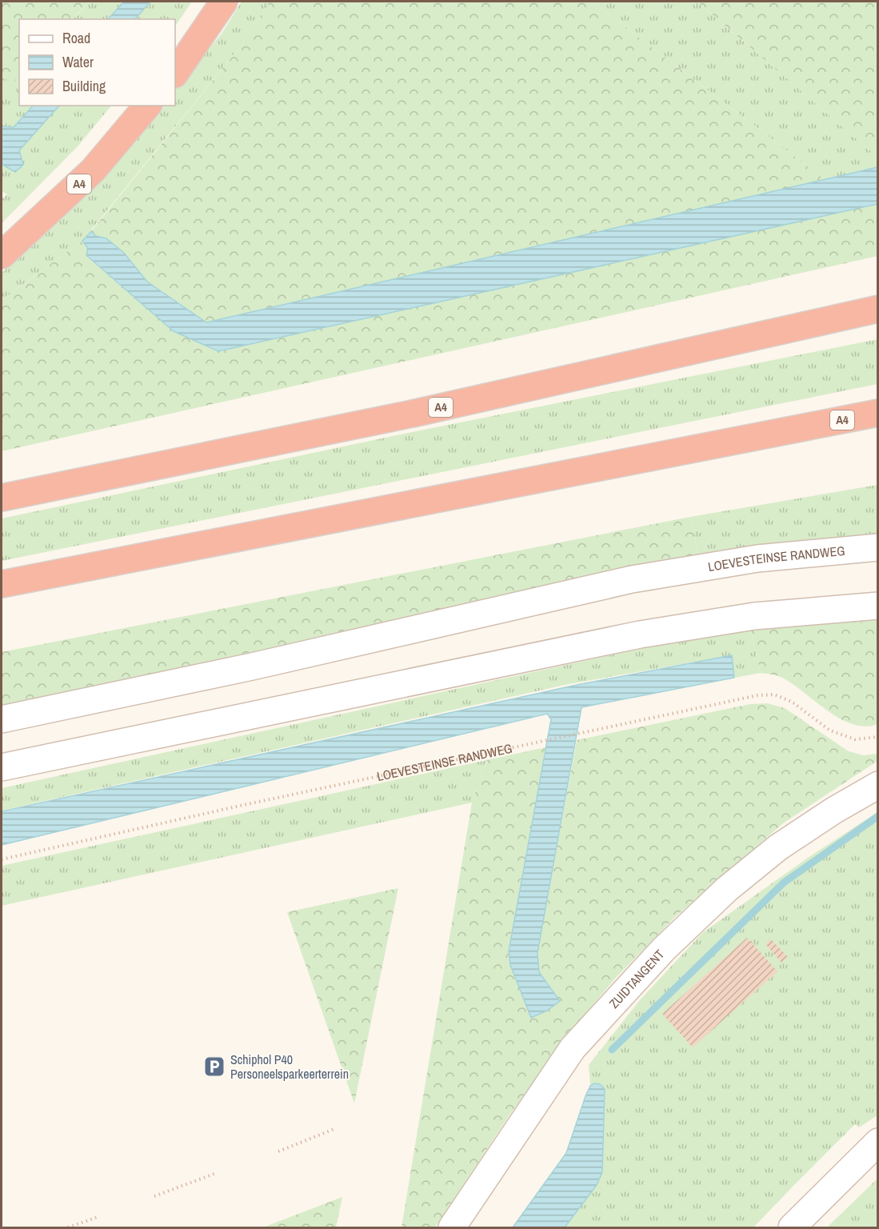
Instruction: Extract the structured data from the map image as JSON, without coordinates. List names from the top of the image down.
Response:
{
  "streets": {
    "highway": ["A4"],
    "street": ["LOEVESTEINSE RANDWEG", "ZUIDTANGENT"]
  },
  "places": {
    "parking": ["Schiphol P40 Personeelsparkeerterrein"]
  },
  "legend": ["Road", "Water", "Building"]
}
